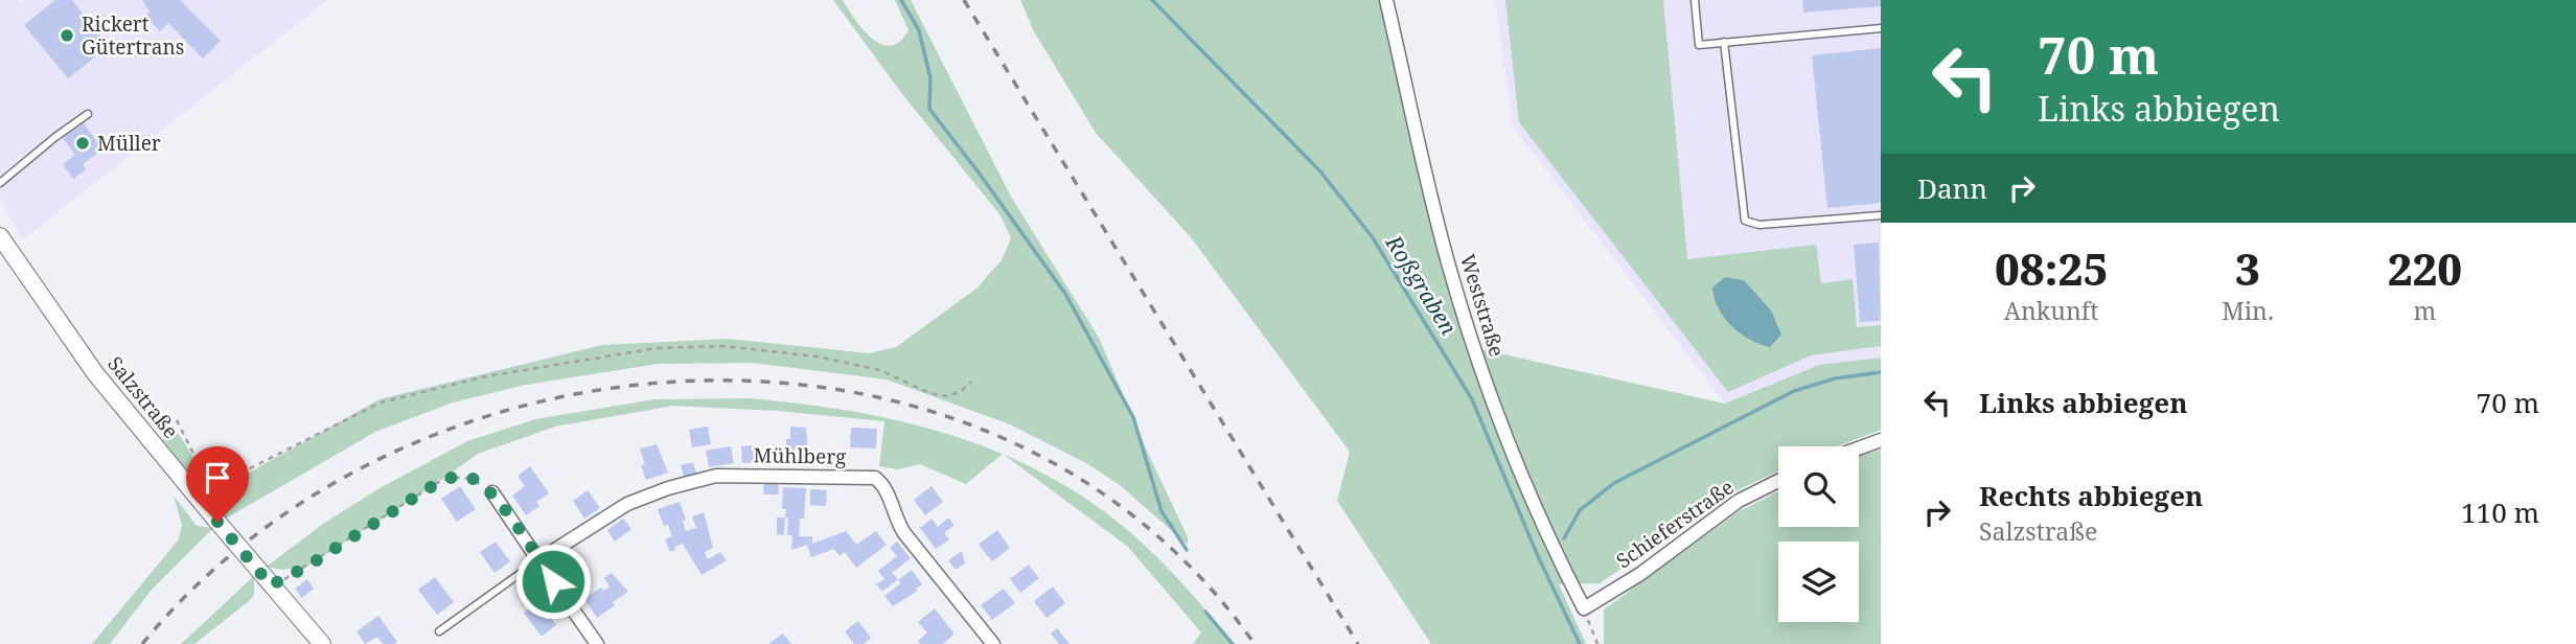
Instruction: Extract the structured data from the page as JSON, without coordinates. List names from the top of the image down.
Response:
{
  "streets": {
    "street": [
      "Weststraße",
      "Salzstraße",
      "Mühlberg",
      "Schieferstraße"
    ]
  },
  "crossings": [
    ["Weststraße", "Schieferstraße"]
  ],
  "water": ["Roßgraben"],
  "places": ["Rickert Gütertrans", "Müller"],
  "page": {
    "turn": ["70 m", "Links abbiegen"],
    "then": "Dann",
    "eta": [
      "08:25",
      "Ankunft",
      "3",
      "Min.",
      "220",
      "m"
    ],
    "list": [
      {
        "name": "Links abbiegen",
        "value": "70 m"
      },
      {
        "name": "Rechts abbiegen",
        "note": "Salzstraße",
        "value": "110 m"
      }
    ]
  }
}
